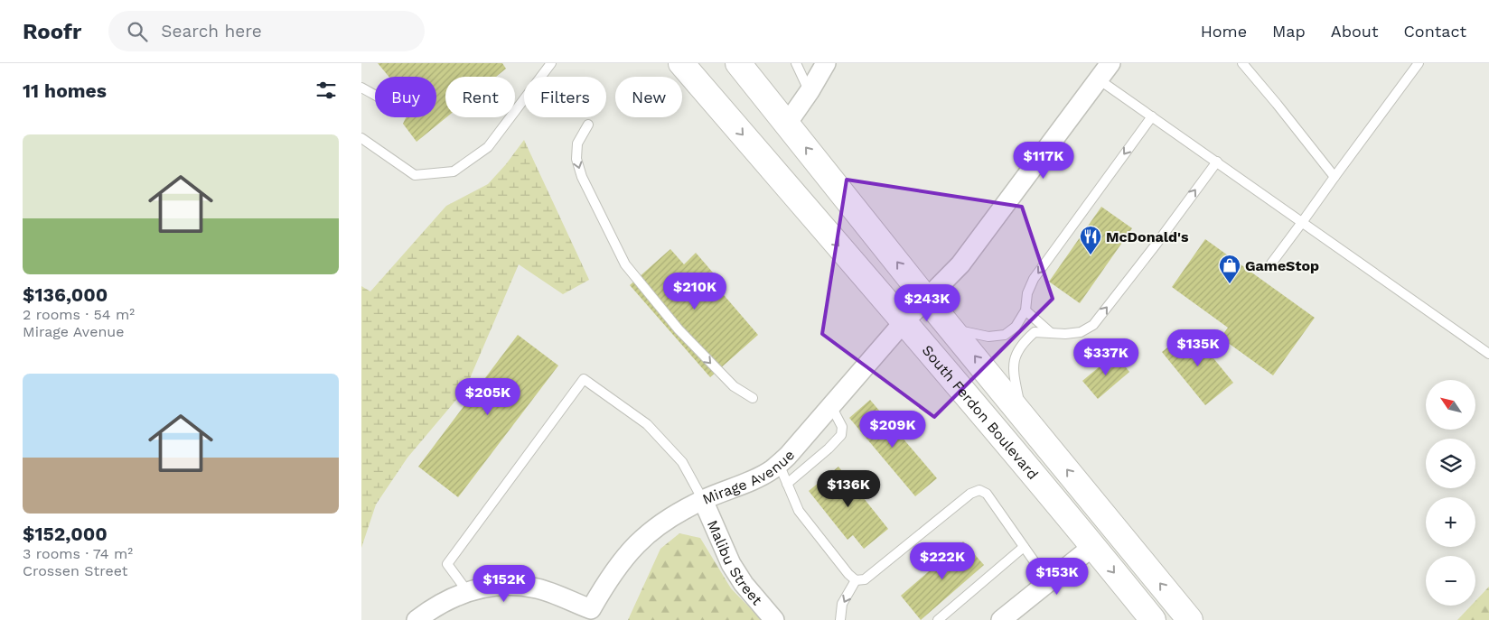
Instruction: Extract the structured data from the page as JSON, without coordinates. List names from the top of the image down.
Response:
{
  "streets": {
    "main road": ["South Ferdon Boulevard"],
    "street": ["Mirage Avenue", "Malibu Street"]
  },
  "crossings": [
    ["South Ferdon Boulevard", "Mirage Avenue"],
    ["Mirage Avenue", "Malibu Street"]
  ],
  "places": {
    "restaurant": ["McDonald's"],
    "shop": ["GameStop"]
  },
  "north": "top left",
  "page": {
    "header": "Roofr",
    "search": "Search here",
    "nav": [
      "Home",
      "Map",
      "About",
      "Contact"
    ],
    "heading": "11 homes",
    "chip": [
      "Buy",
      "Rent",
      "Filters",
      "New"
    ],
    "list": [
      {
        "name": "$136,000",
        "note": "2 rooms · 54 m² · Mirage Avenue"
      },
      {
        "name": "$152,000",
        "note": "3 rooms · 74 m² · Crossen Street"
      }
    ],
    "price": [
      "$117K",
      "$210K",
      "$243K",
      "$135K",
      "$337K",
      "$205K",
      "$209K",
      "$136K",
      "$222K",
      "$153K",
      "$152K"
    ],
    "map_buttons": ["+", "−"]
  }
}
